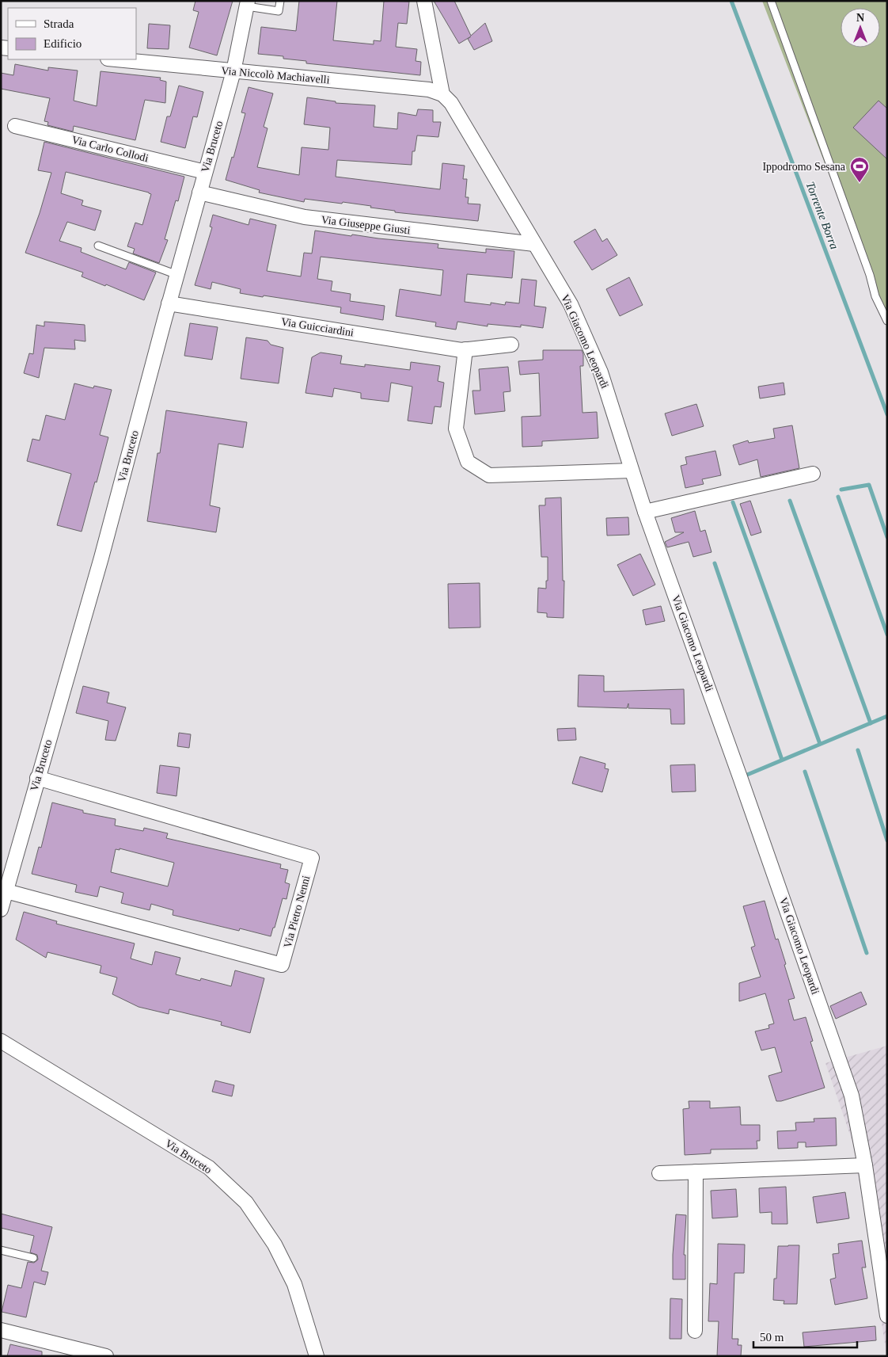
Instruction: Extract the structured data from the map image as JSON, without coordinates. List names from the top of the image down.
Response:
{
  "streets": {
    "street": [
      "Via Niccolò Machiavelli",
      "Via Bruceto",
      "Via Carlo Collodi",
      "Via Giuseppe Giusti",
      "Via Guicciardini",
      "Via Giacomo Leopardi",
      "Via Pietro Nenni"
    ]
  },
  "crossings": [
    ["Via Niccolò Machiavelli", "Via Bruceto"],
    ["Via Niccolò Machiavelli", "Via Giacomo Leopardi"],
    ["Via Bruceto", "Via Carlo Collodi"],
    ["Via Bruceto", "Via Giuseppe Giusti"],
    ["Via Bruceto", "Via Guicciardini"],
    ["Via Bruceto", "Via Pietro Nenni"],
    ["Via Giuseppe Giusti", "Via Giacomo Leopardi"]
  ],
  "water": ["Torrente Borra"],
  "places": {
    "sports": ["Ippodromo Sesana"]
  },
  "legend": ["Strada", "Edificio"],
  "scale_bar": "50 m",
  "north": "top"
}
